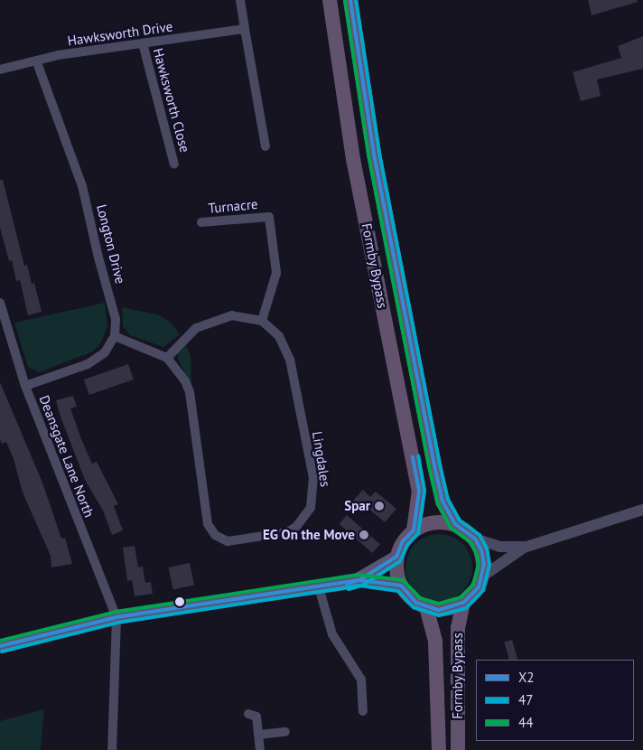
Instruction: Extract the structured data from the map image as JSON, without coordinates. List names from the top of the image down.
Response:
{
  "streets": {
    "highway": ["Formby Bypass"],
    "street": [
      "Hawksworth Drive",
      "Hawksworth Close",
      "Turnacre",
      "Longton Drive",
      "Deansgate Lane North",
      "Lingdales"
    ]
  },
  "crossings": [
    ["Hawksworth Drive", "Hawksworth Close"],
    ["Hawksworth Drive", "Longton Drive"],
    ["Turnacre", "Lingdales"]
  ],
  "places": ["Spar", "EG On the Move"],
  "lines": ["transit line X2", "transit line 47", "transit line 44"],
  "legend": ["X2", "47", "44"]
}
